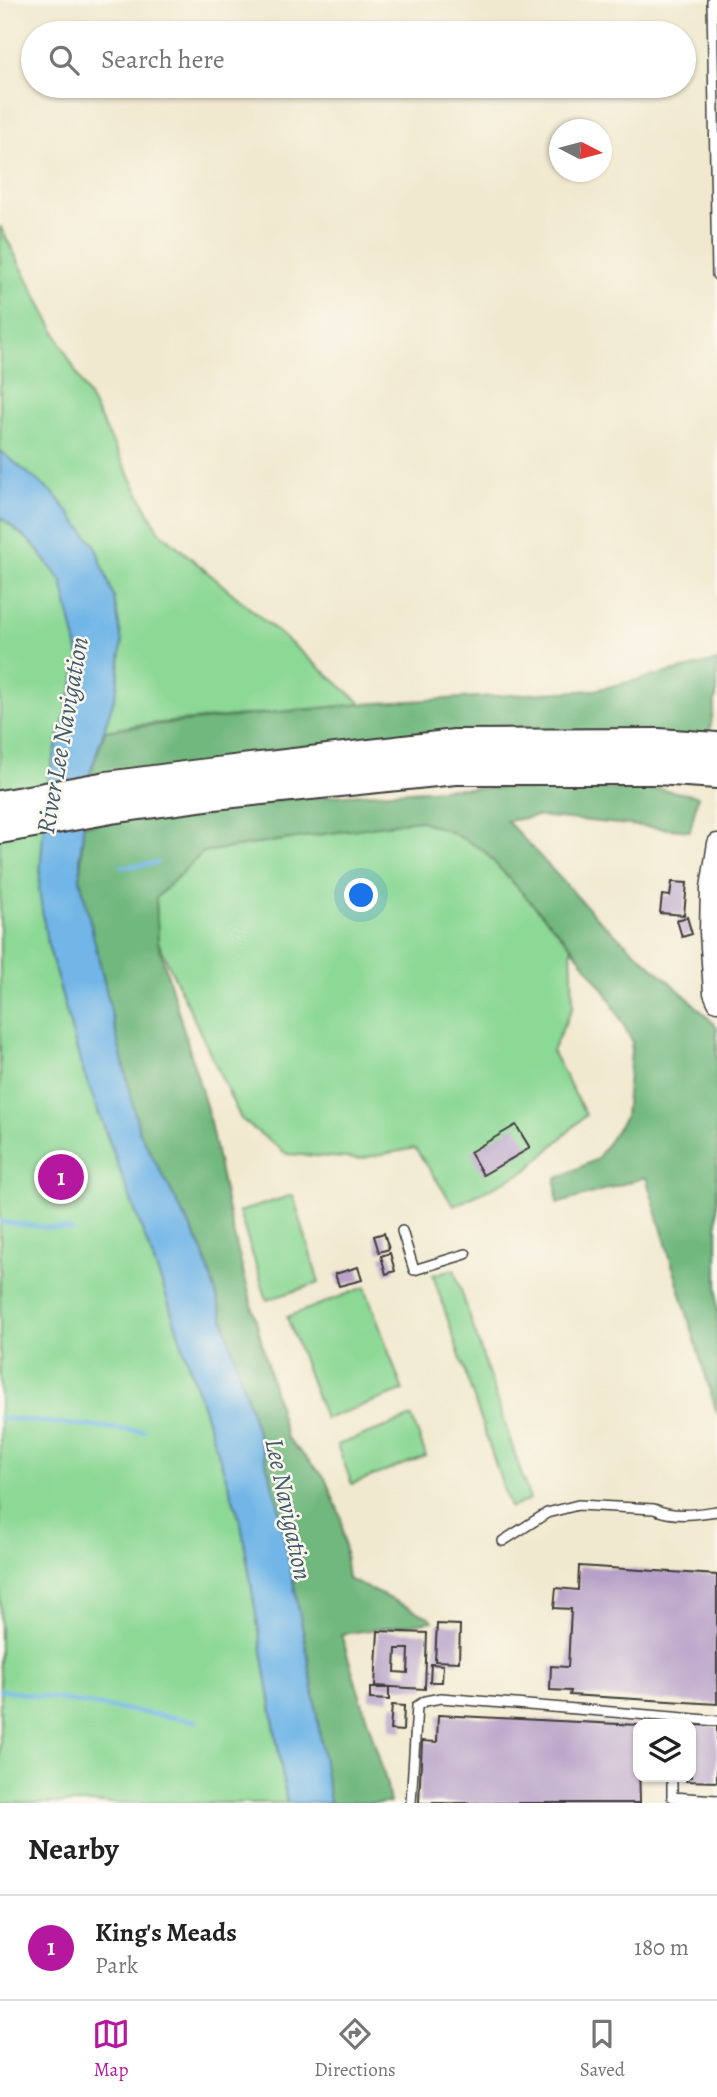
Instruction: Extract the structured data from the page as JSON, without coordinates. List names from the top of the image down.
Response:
{
  "water": ["River Lee Navigation", "Lee Navigation"],
  "north": "right",
  "page": {
    "search": "Search here",
    "pins": "1",
    "heading": "Nearby",
    "list": [
      {
        "mark": "1",
        "name": "King's Meads",
        "note": "Park",
        "value": "180 m"
      }
    ],
    "nav": ["Map", "Directions", "Saved"]
  }
}
